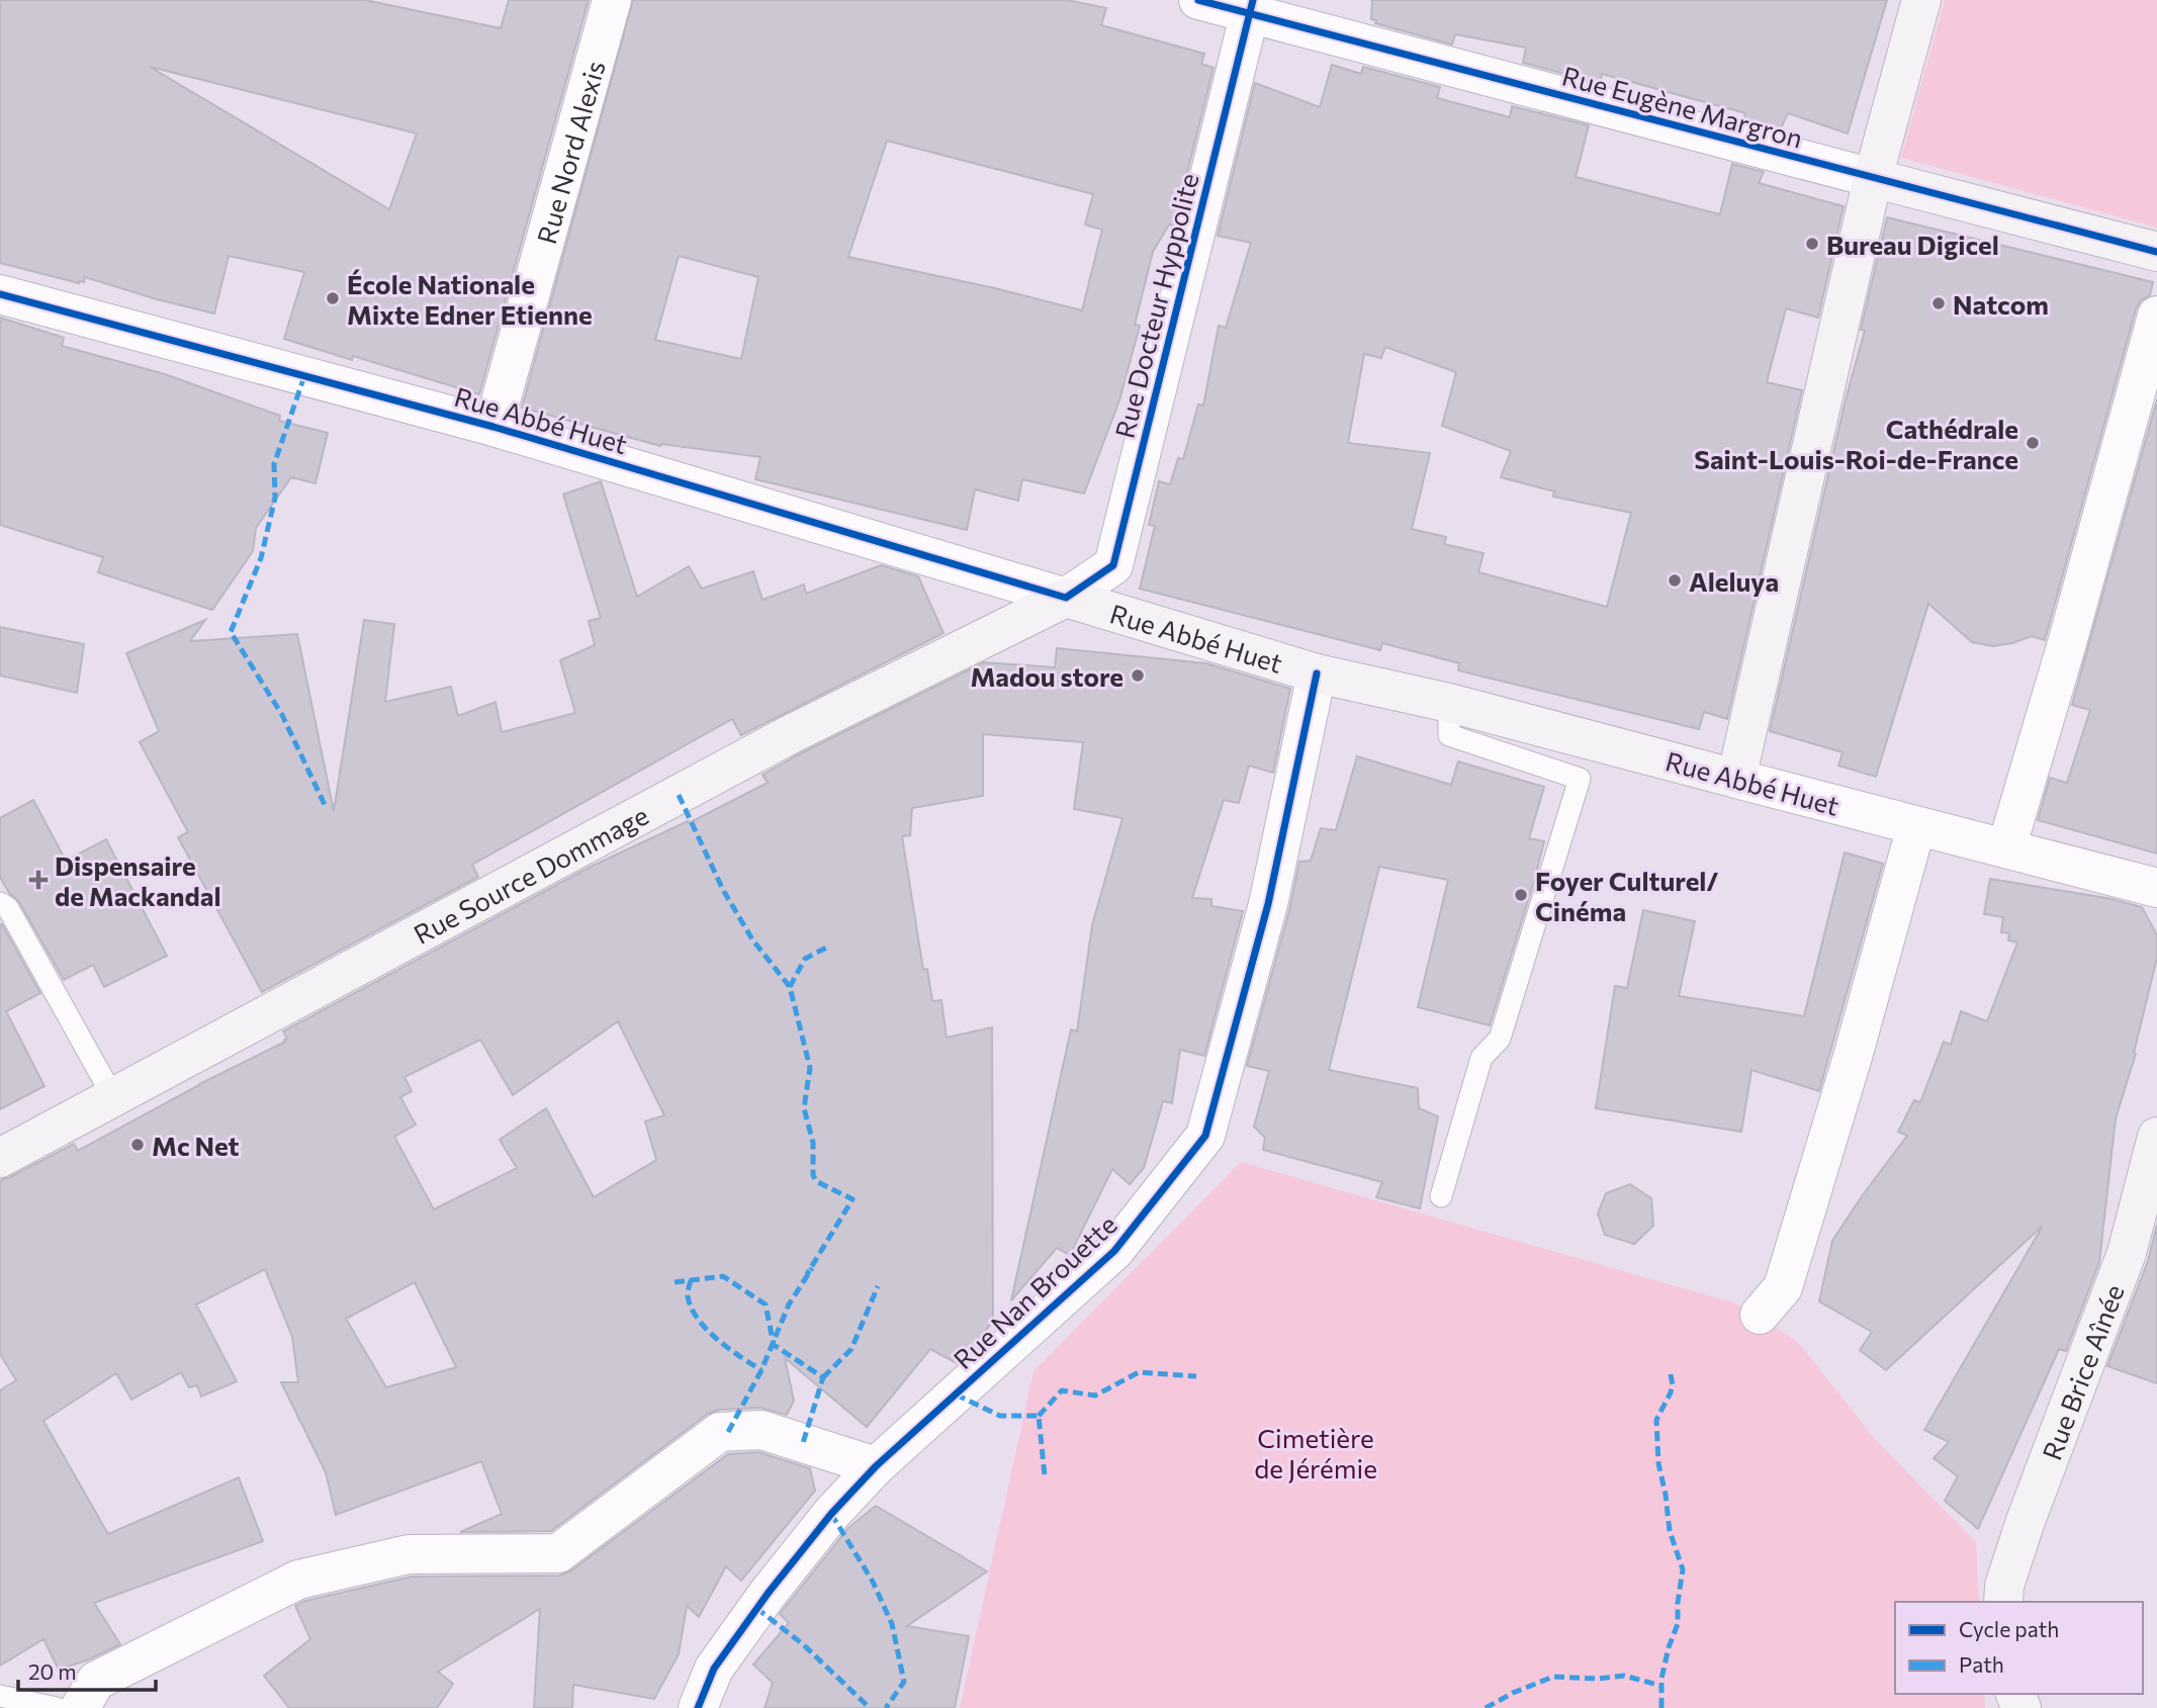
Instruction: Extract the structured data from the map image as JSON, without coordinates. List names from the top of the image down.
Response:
{
  "streets": {
    "main road": [
      "Rue Eugène Margron",
      "Rue Abbé Huet",
      "Rue Source Dommage",
      "Rue Brice Aînée"
    ],
    "street": ["Rue Nord Alexis", "Rue Docteur Hyppolite", "Rue Nan Brouette"]
  },
  "crossings": [
    ["Rue Eugène Margron", "Rue Docteur Hyppolite"],
    ["Rue Nord Alexis", "Rue Abbé Huet"],
    ["Rue Docteur Hyppolite", "Rue Abbé Huet"],
    ["Rue Docteur Hyppolite", "Rue Source Dommage"],
    ["Rue Abbé Huet", "Rue Source Dommage"],
    ["Rue Abbé Huet", "Rue Nan Brouette"]
  ],
  "parks": ["Cimetière de Jérémie"],
  "places": {
    "other": [
      "Bureau Digicel",
      "École Nationale Mixte Edner Etienne",
      "Natcom",
      "Cathédrale Saint-Louis-Roi-de-France",
      "Aleluya",
      "Madou store",
      "Foyer Culturel/ Cinéma",
      "Mc Net"
    ],
    "health": ["Dispensaire de Mackandal"]
  },
  "legend": ["Cycle path", "Path"],
  "scale_bar": "20 m"
}
